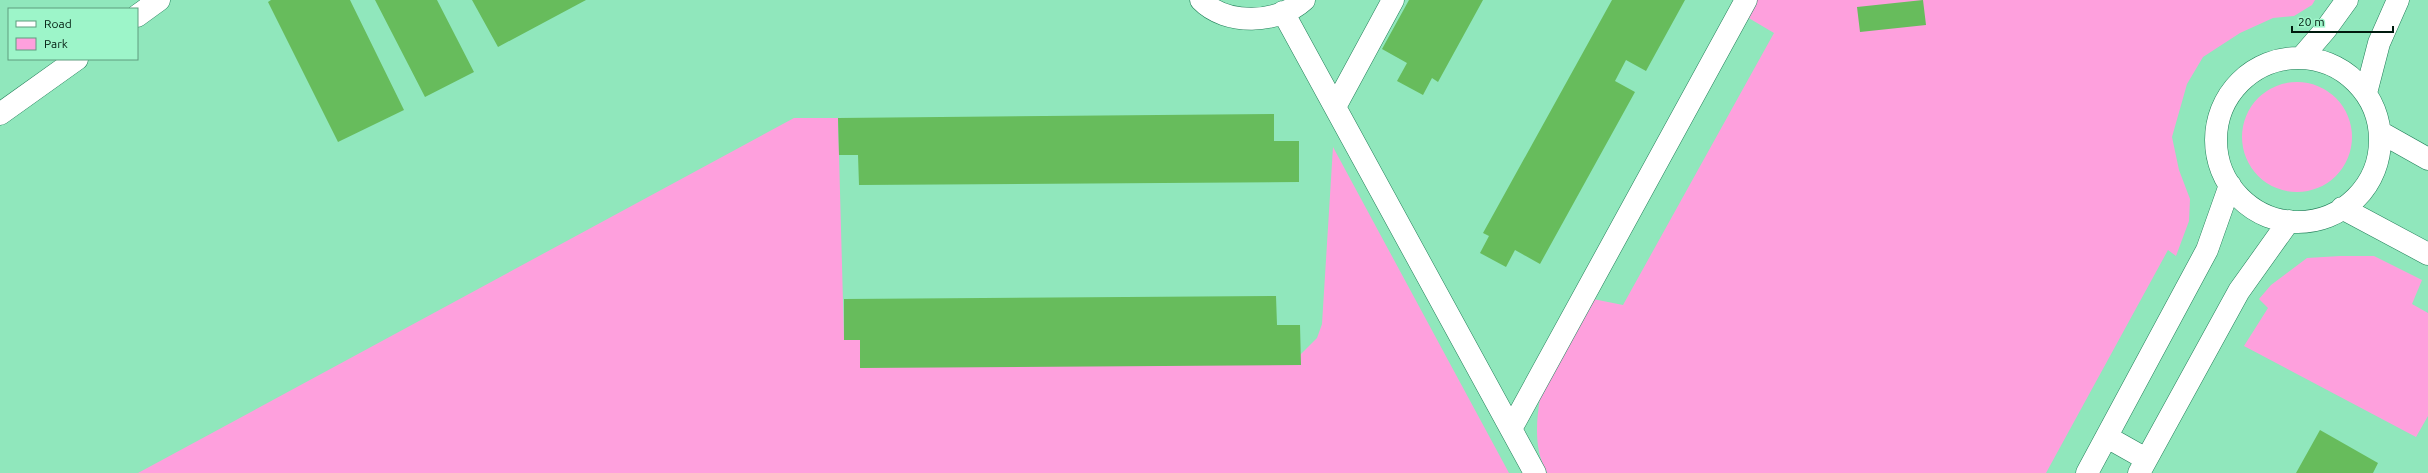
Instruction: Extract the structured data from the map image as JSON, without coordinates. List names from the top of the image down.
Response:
{
  "legend": ["Road", "Park"],
  "scale_bar": "20 m"
}
